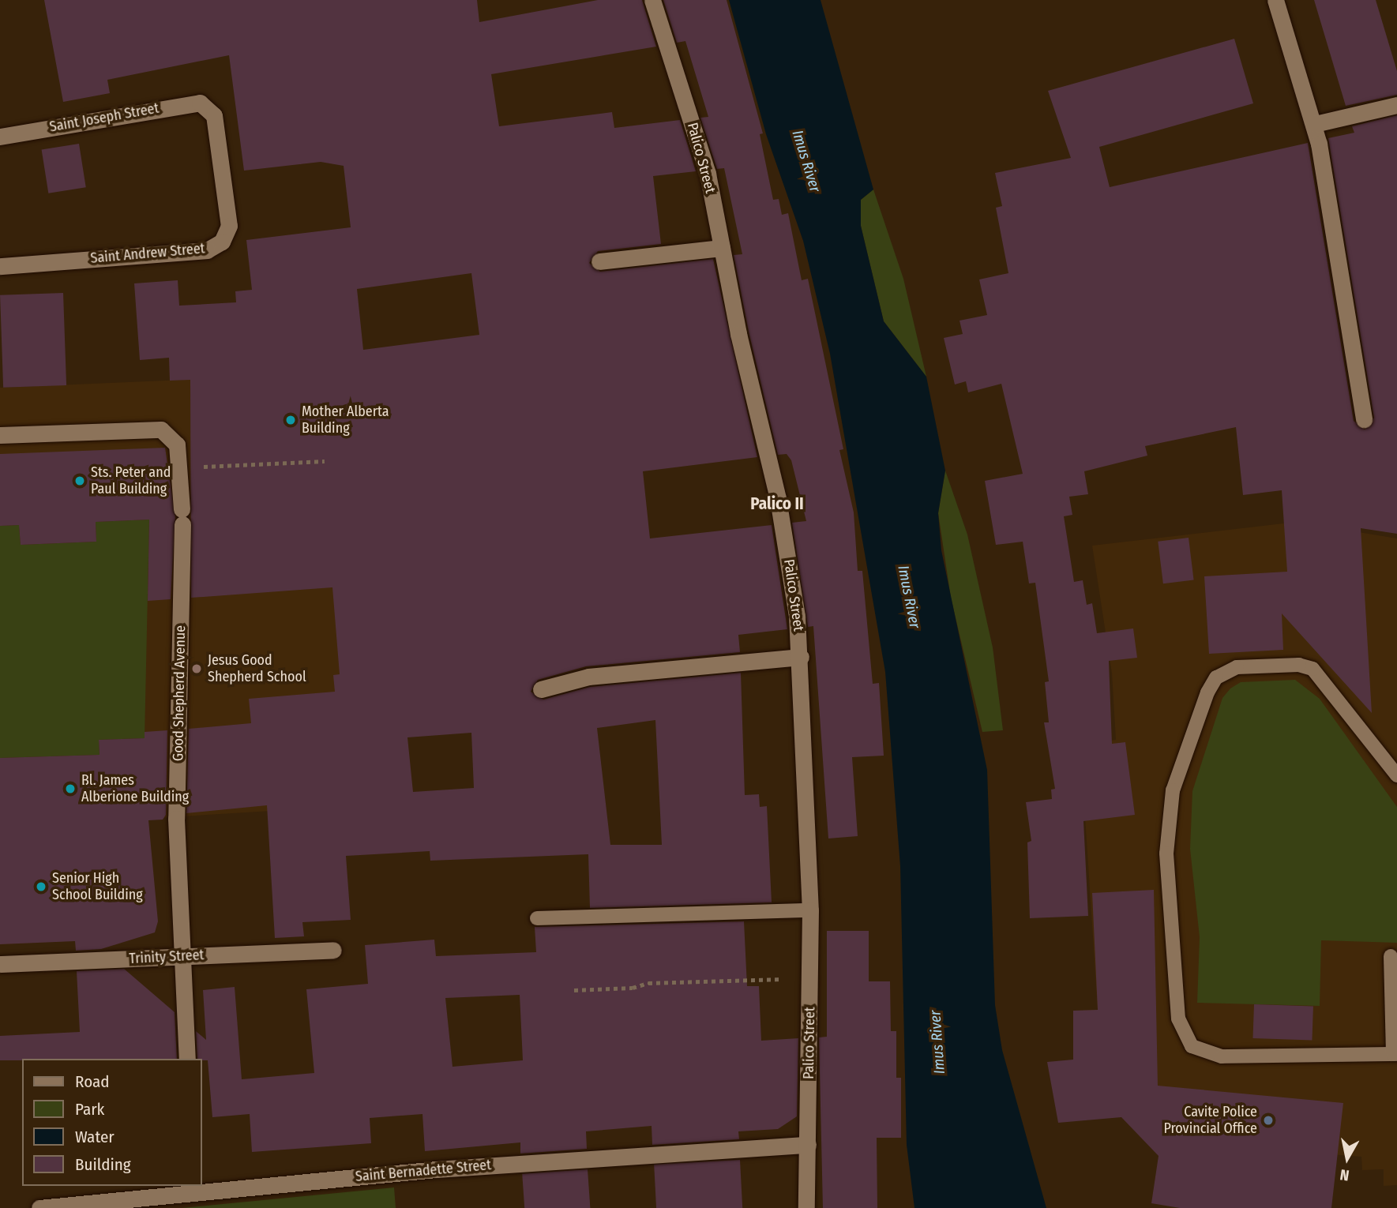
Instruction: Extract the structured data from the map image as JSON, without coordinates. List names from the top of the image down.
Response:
{
  "streets": {
    "street": [
      "Saint Joseph Street",
      "Palico Street",
      "Saint Andrew Street",
      "Good Shepherd Avenue",
      "Trinity Street",
      "Saint Bernadette Street"
    ]
  },
  "crossings": [
    ["Saint Joseph Street", "Saint Andrew Street"],
    ["Palico Street", "Saint Bernadette Street"],
    ["Good Shepherd Avenue", "Trinity Street"]
  ],
  "districts": ["Palico II"],
  "water": ["Imus River"],
  "places": [
    "Mother Alberta Building",
    "Sts. Peter and Paul Building",
    "Jesus Good Shepherd School",
    "Bl. James Alberione Building",
    "Senior High School Building",
    "Cavite Police Provincial Office"
  ],
  "legend": [
    "Road",
    "Park",
    "Water",
    "Building"
  ],
  "north": "bottom"
}
